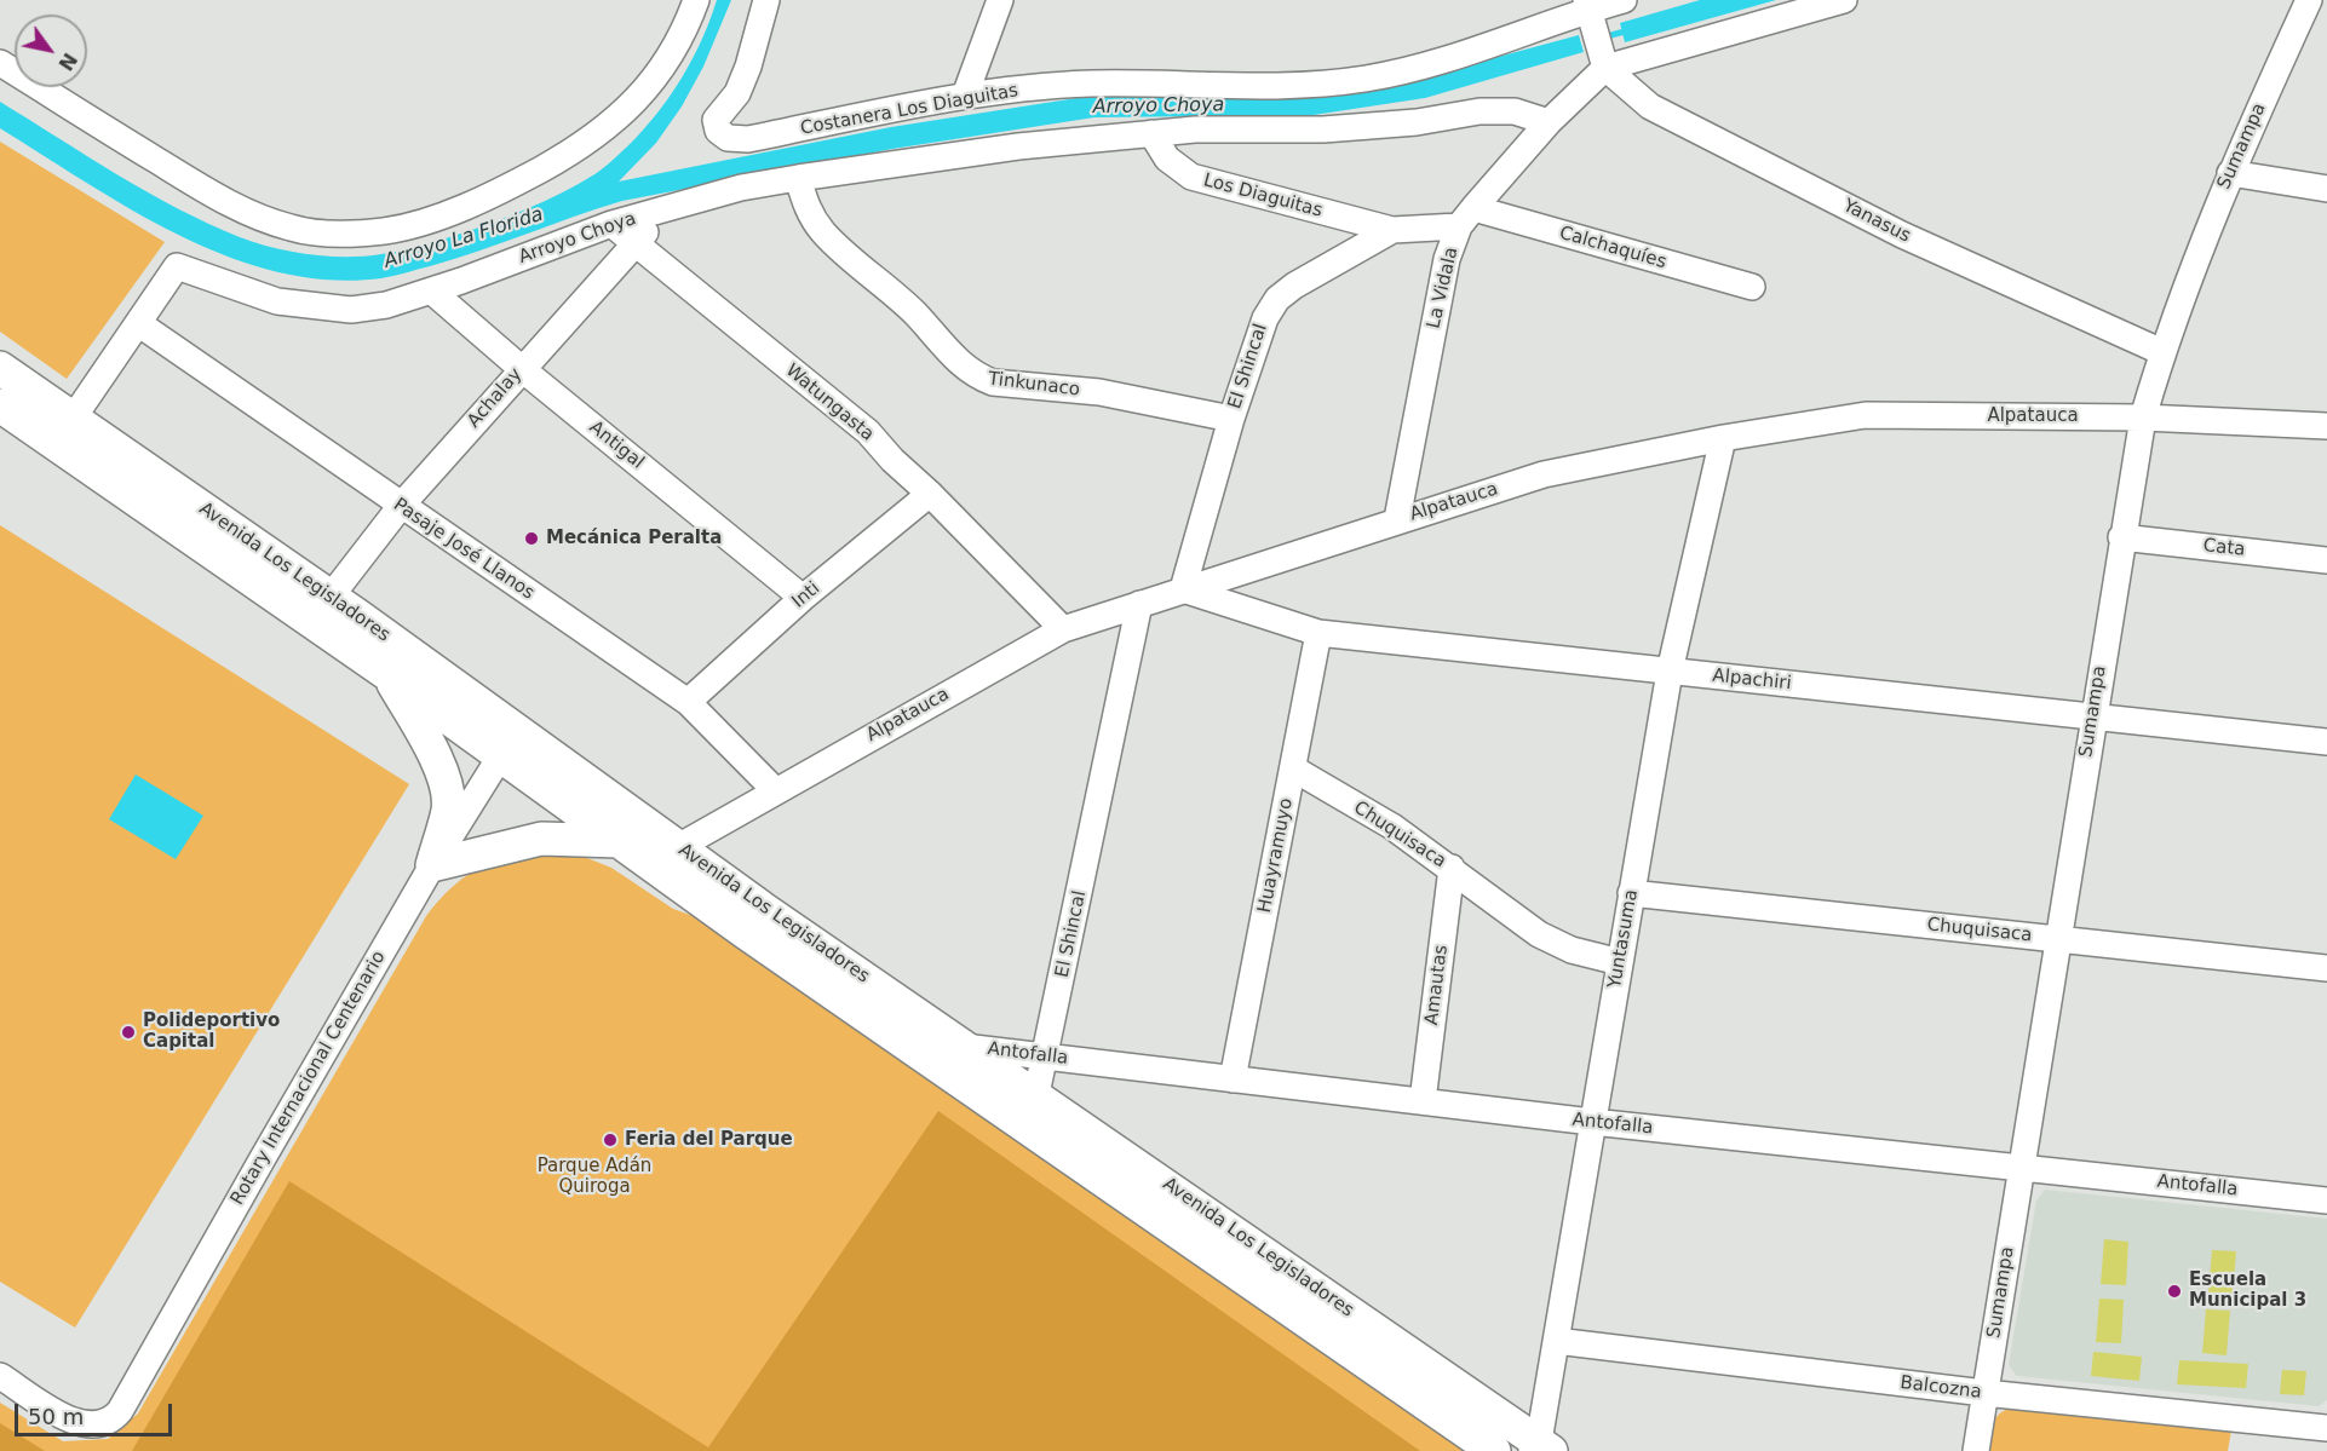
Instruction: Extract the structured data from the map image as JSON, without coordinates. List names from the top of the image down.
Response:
{
  "streets": {
    "main road": ["Avenida Los Legisladores"],
    "street": [
      "Costanera Los Diaguitas",
      "Sumampa",
      "Los Diaguitas",
      "Yanasus",
      "Arroyo Choya",
      "Calchaquíes",
      "La Vidala",
      "El Shincal",
      "Tinkunaco",
      "Achalay",
      "Watungasta",
      "Alpatauca",
      "Antigal",
      "Cata",
      "Pasaje José Llanos",
      "Inti",
      "Alpachiri",
      "Chuquisaca",
      "Huayramuyo",
      "Yuntasuma",
      "Amautas",
      "Antofalla",
      "Rotary Internacional Centenario",
      "Balcozna"
    ]
  },
  "crossings": [
    ["Costanera Los Diaguitas", "Yanasus"],
    ["Costanera Los Diaguitas", "La Vidala"],
    ["Sumampa", "Yanasus"],
    ["Sumampa", "Alpatauca"],
    ["Sumampa", "Cata"],
    ["Sumampa", "Alpachiri"],
    ["Sumampa", "Chuquisaca"],
    ["Sumampa", "Antofalla"],
    ["Sumampa", "Balcozna"],
    ["Los Diaguitas", "Arroyo Choya"],
    ["Los Diaguitas", "El Shincal"],
    ["Yanasus", "La Vidala"],
    ["Arroyo Choya", "La Vidala"],
    ["Arroyo Choya", "Tinkunaco"],
    ["Arroyo Choya", "Achalay"],
    ["Arroyo Choya", "Watungasta"],
    ["Arroyo Choya", "Antigal"],
    ["Arroyo Choya", "Pasaje José Llanos"],
    ["Calchaquíes", "La Vidala"],
    ["Calchaquíes", "El Shincal"],
    ["La Vidala", "El Shincal"],
    ["La Vidala", "Alpatauca"],
    ["El Shincal", "Tinkunaco"],
    ["El Shincal", "Alpatauca"],
    ["El Shincal", "Avenida Los Legisladores"],
    ["El Shincal", "Alpachiri"],
    ["El Shincal", "Antofalla"],
    ["Achalay", "Watungasta"],
    ["Achalay", "Antigal"],
    ["Achalay", "Pasaje José Llanos"],
    ["Achalay", "Avenida Los Legisladores"],
    ["Watungasta", "Alpatauca"],
    ["Watungasta", "Inti"],
    ["Alpatauca", "Pasaje José Llanos"],
    ["Alpatauca", "Avenida Los Legisladores"],
    ["Alpatauca", "Alpachiri"],
    ["Alpatauca", "Yuntasuma"],
    ["Antigal", "Inti"],
    ["Pasaje José Llanos", "Inti"],
    ["Avenida Los Legisladores", "Yuntasuma"],
    ["Avenida Los Legisladores", "Antofalla"],
    ["Avenida Los Legisladores", "Rotary Internacional Centenario"],
    ["Alpachiri", "Huayramuyo"],
    ["Alpachiri", "Yuntasuma"],
    ["Chuquisaca", "Huayramuyo"],
    ["Chuquisaca", "Yuntasuma"],
    ["Chuquisaca", "Amautas"],
    ["Huayramuyo", "Antofalla"],
    ["Yuntasuma", "Antofalla"],
    ["Yuntasuma", "Balcozna"],
    ["Amautas", "Antofalla"]
  ],
  "water": ["Arroyo Choya", "Arroyo La Florida"],
  "parks": ["Parque Adán Quiroga"],
  "places": [
    "Mecánica Peralta",
    "Polideportivo Capital",
    "Feria del Parque",
    "Escuela Municipal 3"
  ],
  "scale_bar": "50 m",
  "north": "bottom right"
}
